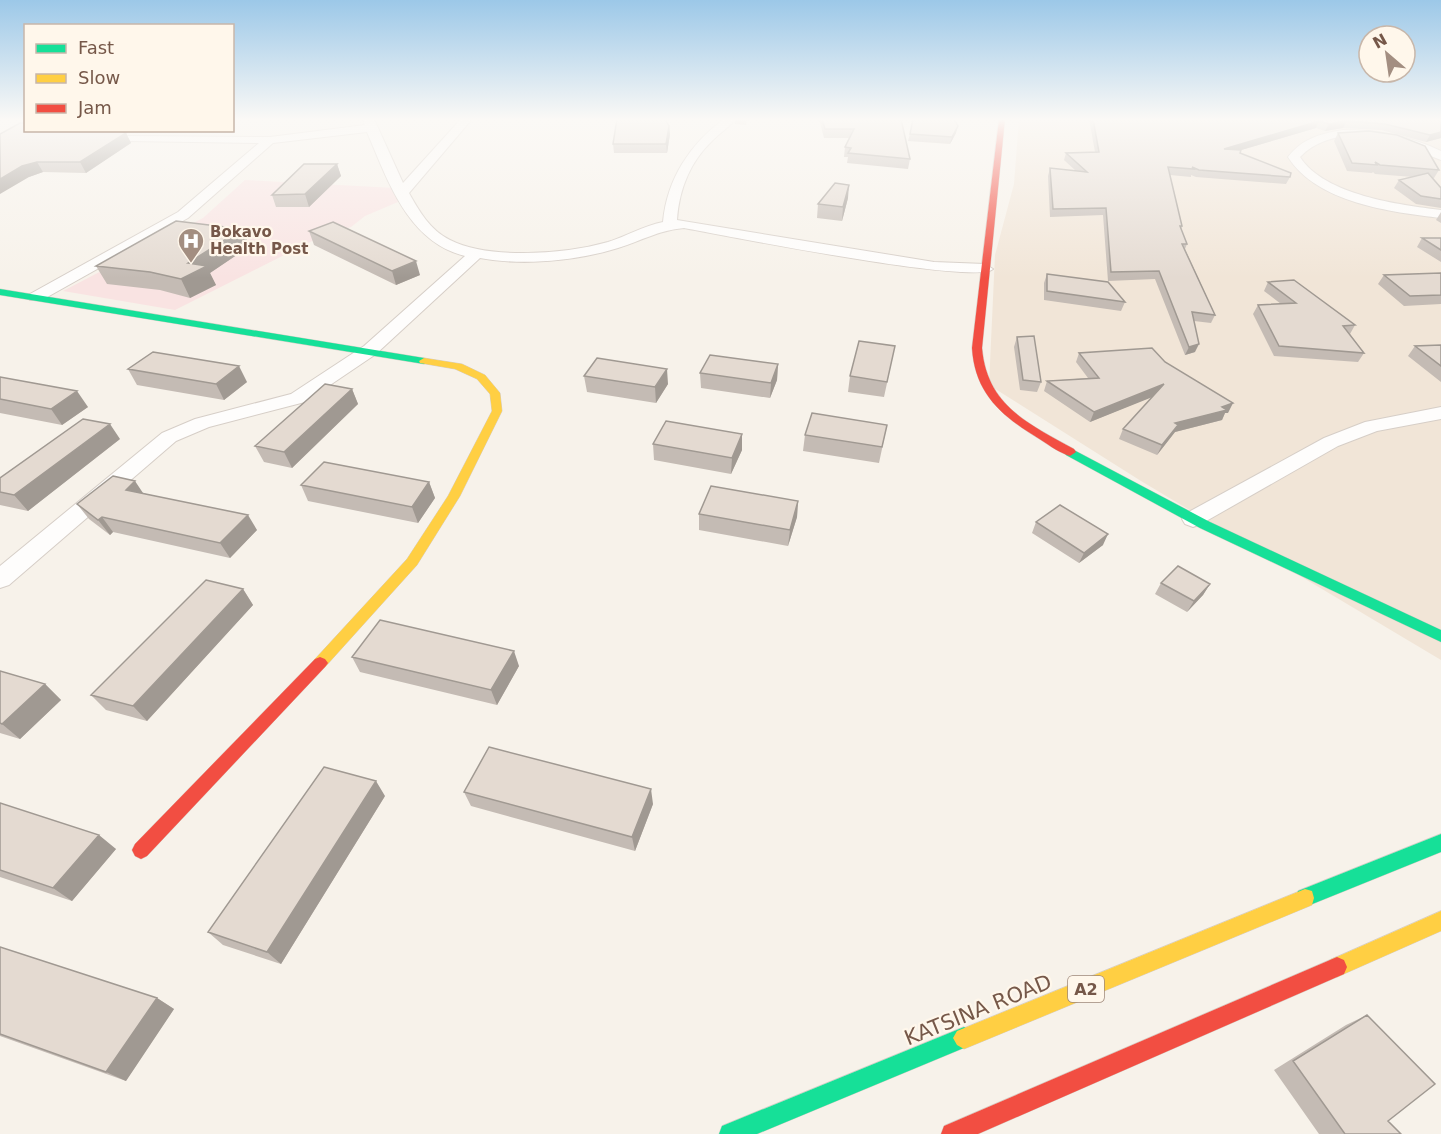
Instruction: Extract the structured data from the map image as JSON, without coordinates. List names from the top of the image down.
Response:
{
  "streets": {
    "main road": ["A2", "KATSINA ROAD"]
  },
  "places": {
    "hospital": ["Bokavo Health Post"]
  },
  "legend": ["Fast", "Slow", "Jam"],
  "north": "top left"
}
